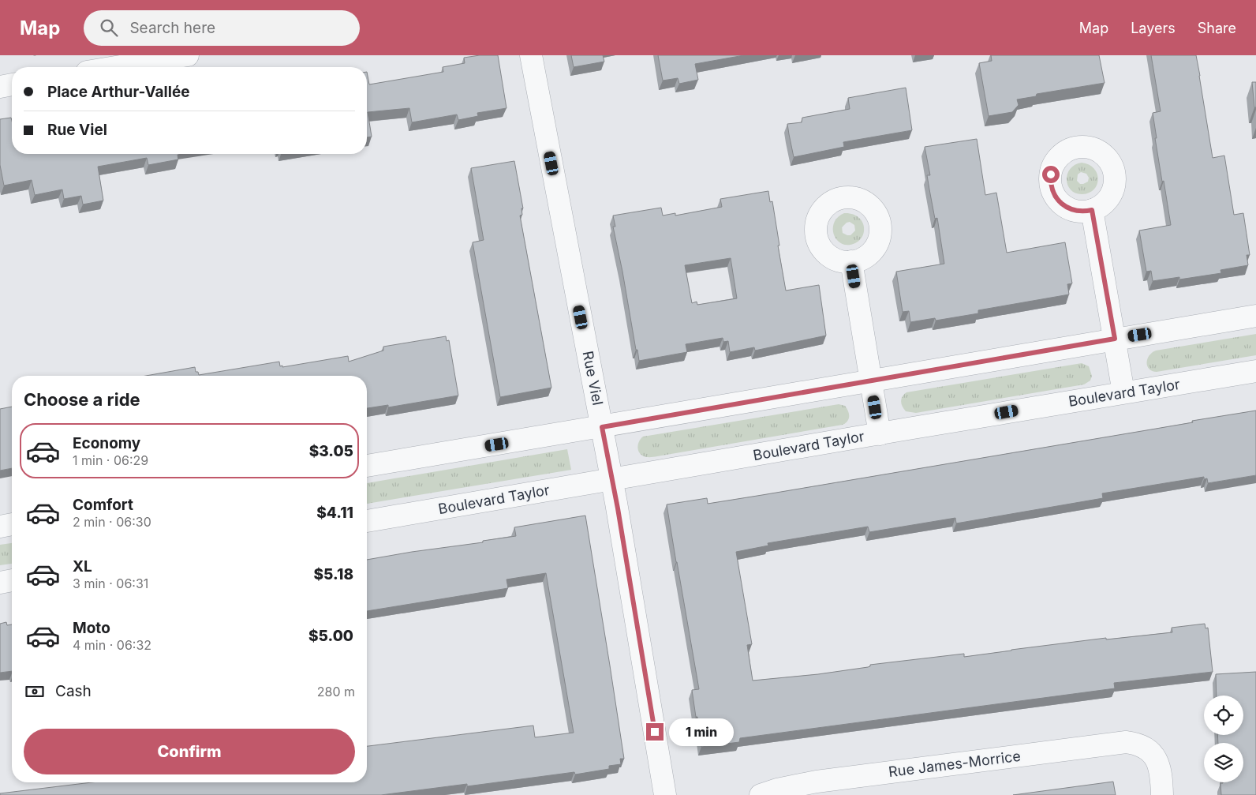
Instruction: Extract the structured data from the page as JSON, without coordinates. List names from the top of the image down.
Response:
{
  "streets": {
    "street": ["Rue Viel", "Boulevard Taylor", "Rue James-Morrice"]
  },
  "crossings": [
    ["Rue Viel", "Boulevard Taylor"]
  ],
  "page": {
    "header": "Map",
    "search": "Search here",
    "nav": ["Map", "Layers", "Share"],
    "banner": ["Place Arthur-Vallée", "Rue Viel"],
    "heading": "Choose a ride",
    "list": [
      {
        "name": "Economy",
        "note": "1 min · 06:29",
        "value": "$3.05"
      },
      {
        "name": "Comfort",
        "note": "2 min · 06:30",
        "value": "$4.11"
      },
      {
        "name": "XL",
        "note": "3 min · 06:31",
        "value": "$5.18"
      },
      {
        "name": "Moto",
        "note": "4 min · 06:32",
        "value": "$5.00"
      }
    ],
    "pay": ["Cash", "280 m"],
    "bubble": "1 min",
    "buttons": "Confirm"
  }
}
